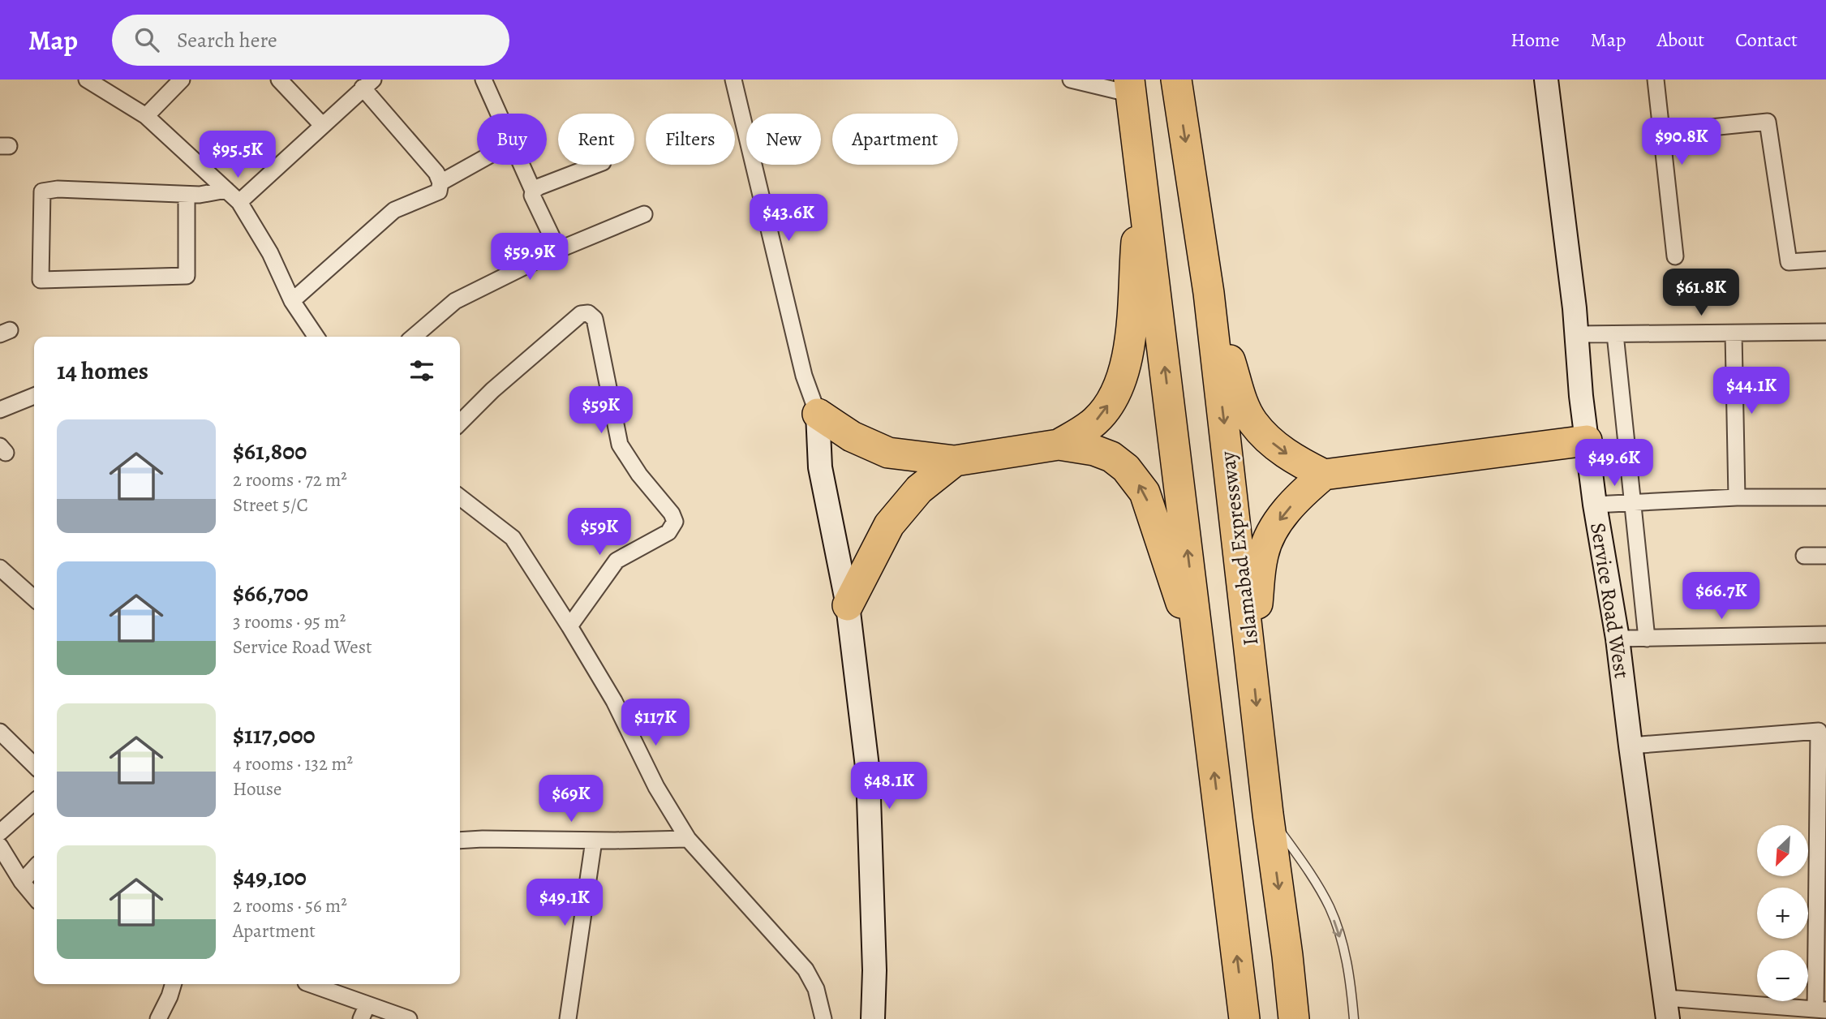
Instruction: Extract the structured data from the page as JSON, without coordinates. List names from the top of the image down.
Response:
{
  "streets": {
    "highway": ["Islamabad Expressway"],
    "street": ["Service Road West"]
  },
  "north": "bottom left",
  "page": {
    "header": "Map",
    "search": "Search here",
    "nav": [
      "Home",
      "Map",
      "About",
      "Contact"
    ],
    "chip": [
      "Buy",
      "Rent",
      "Filters",
      "New",
      "Apartment"
    ],
    "price": [
      "$90.8K",
      "$95.5K",
      "$43.6K",
      "$59.9K",
      "$61.8K",
      "$44.1K",
      "$59K",
      "$49.6K",
      "$59K",
      "$66.7K",
      "$117K",
      "$48.1K",
      "$69K",
      "$49.1K"
    ],
    "heading": "14 homes",
    "list": [
      {
        "name": "$61,800",
        "note": "2 rooms · 72 m² · Street 5/C"
      },
      {
        "name": "$66,700",
        "note": "3 rooms · 95 m² · Service Road West"
      },
      {
        "name": "$117,000",
        "note": "4 rooms · 132 m² · House"
      },
      {
        "name": "$49,100",
        "note": "2 rooms · 56 m² · Apartment"
      }
    ],
    "map_buttons": ["+", "−"]
  }
}
